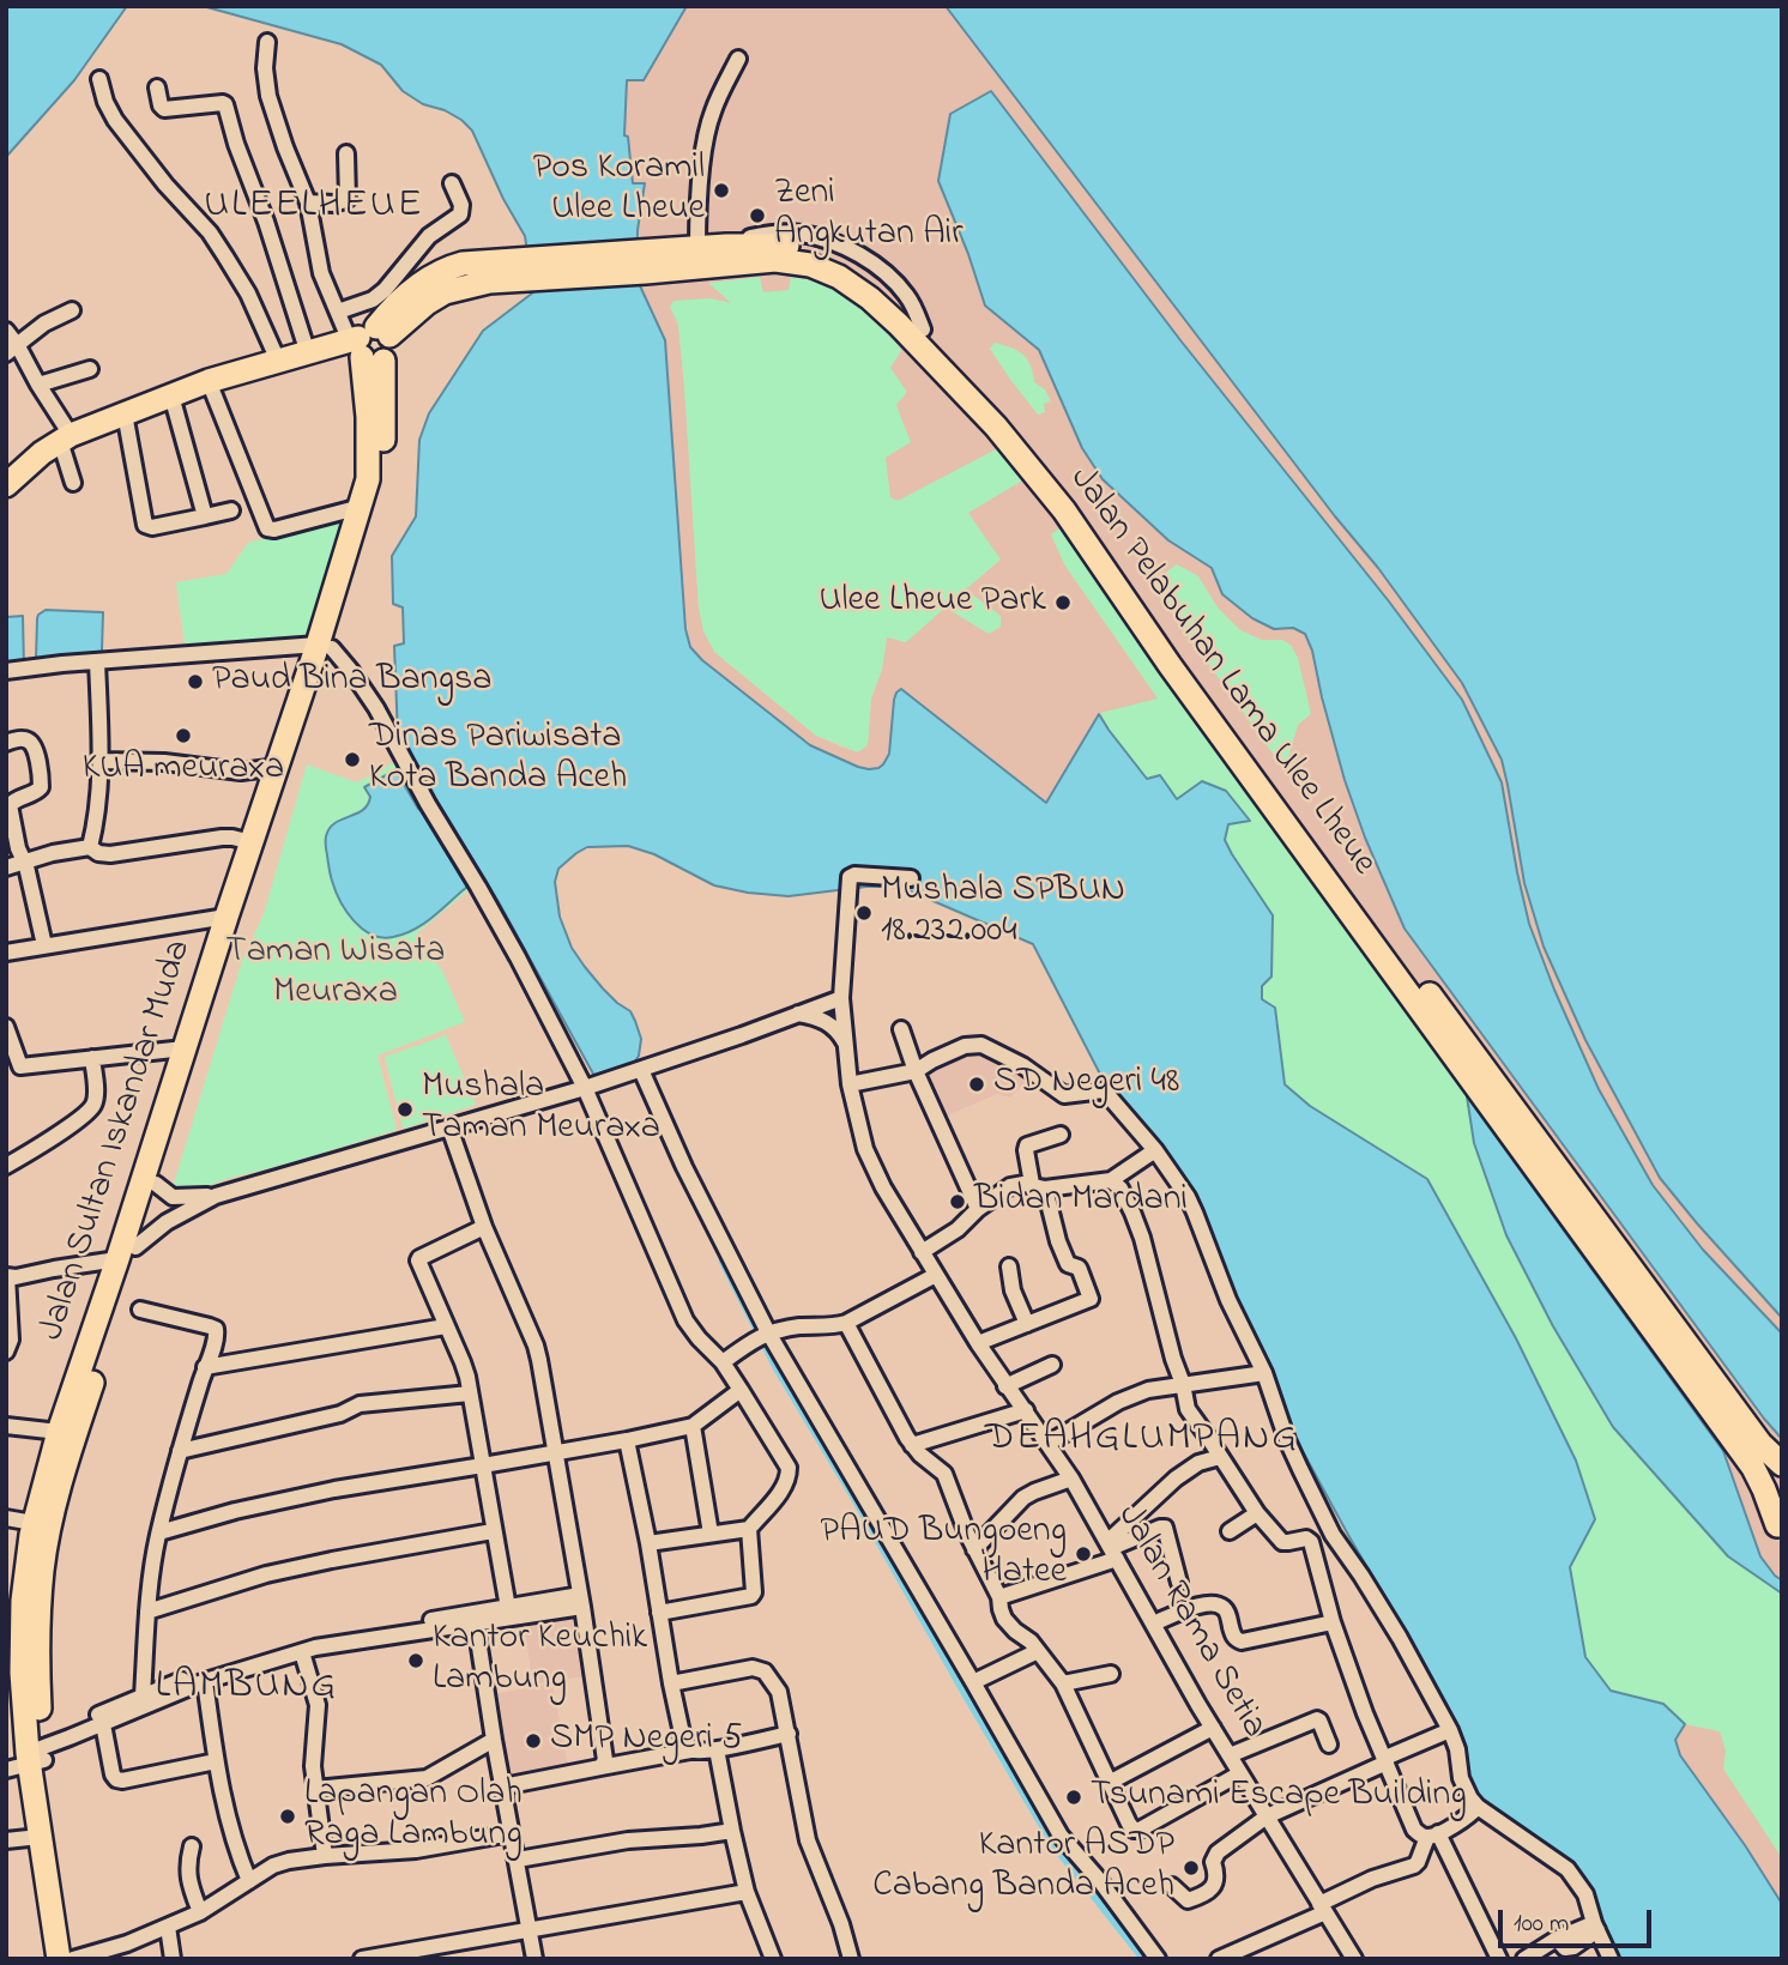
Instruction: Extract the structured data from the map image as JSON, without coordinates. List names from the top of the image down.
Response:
{
  "streets": {
    "highway": ["Jalan Pelabuhan Lama Ulee Lheue", "Jalan Sultan Iskandar Muda"],
    "street": ["Jalan Rama Setia"]
  },
  "crossings": [
    ["Jalan Pelabuhan Lama Ulee Lheue", "Jalan Sultan Iskandar Muda"]
  ],
  "districts": ["ULEELHEUE", "DEAHGLUMPANG", "LAMBUNG"],
  "parks": ["Taman Wisata Meuraxa"],
  "places": [
    "Pos Koramil Ulee Lheue",
    "Zeni Angkutan Air",
    "Ulee Lheue Park",
    "Paud Bina Bangsa",
    "KUA meuraxa",
    "Dinas Pariwisata Kota Banda Aceh",
    "Mushala SPBUN 18.232.004",
    "SD Negeri 48",
    "Mushala Taman Meuraxa",
    "Bidan Mardani",
    "PAUD Bungoeng Hatee",
    "Kantor Keuchik Lambung",
    "SMP Negeri 5",
    "Tsunami Escape Building",
    "Lapangan Olah Raga Lambung",
    "Kantor ASDP Cabang Banda Aceh"
  ],
  "scale_bar": "100 m"
}
